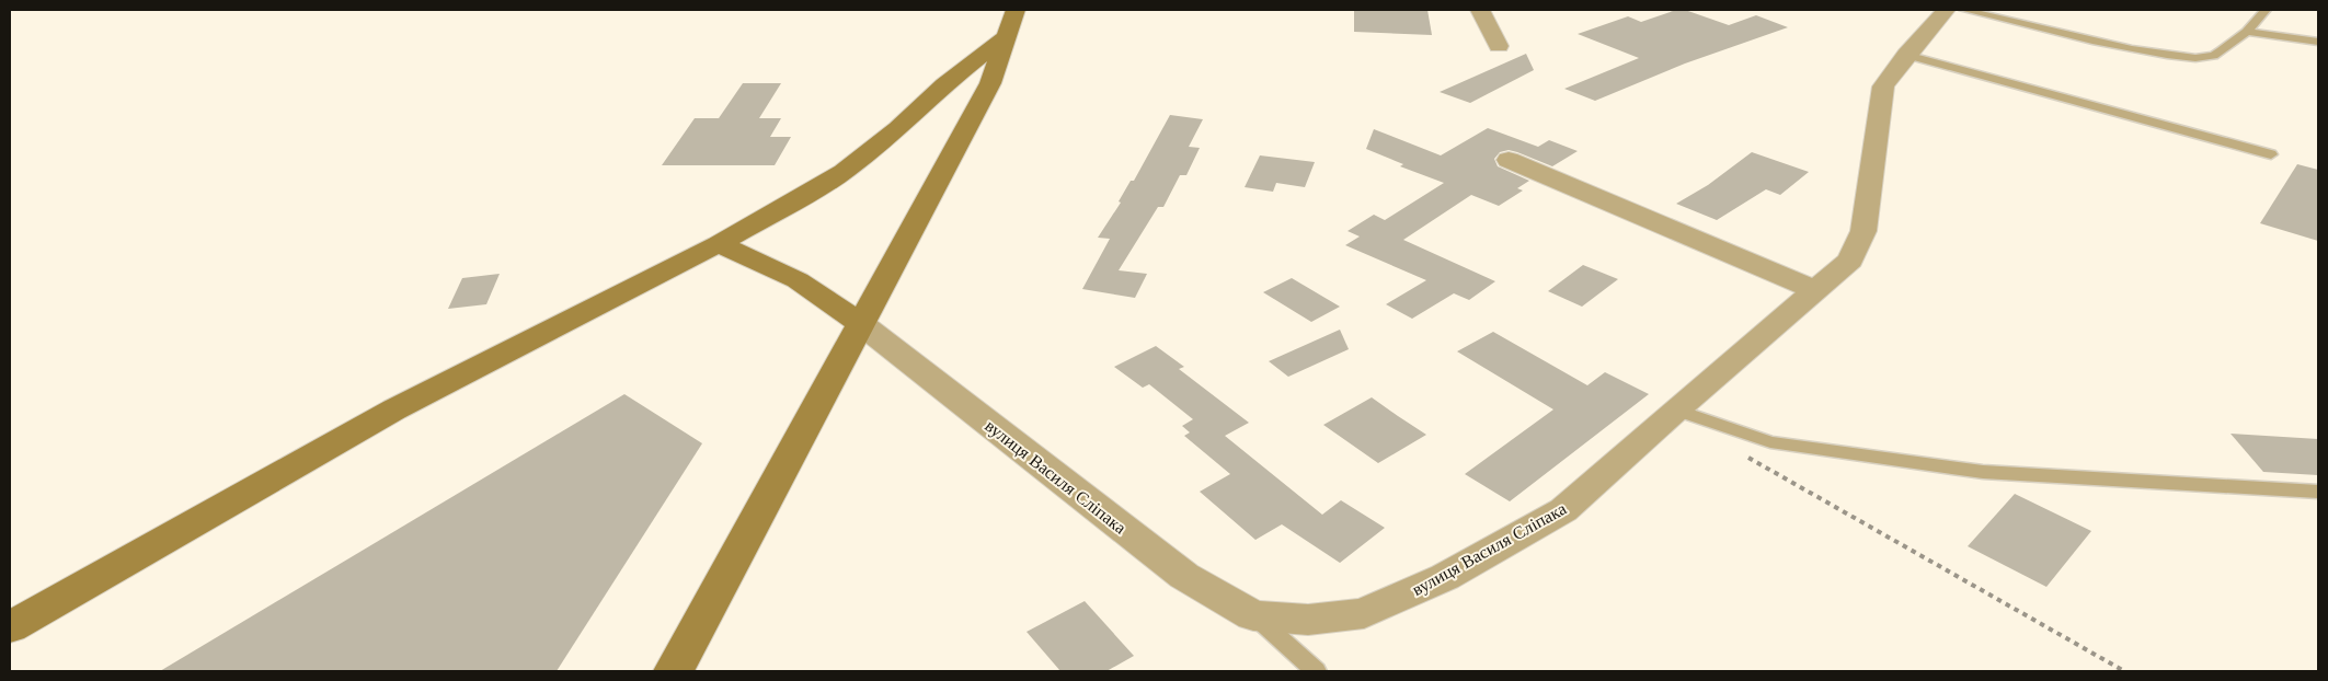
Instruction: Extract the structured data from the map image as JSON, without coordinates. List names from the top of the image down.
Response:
{
  "streets": {
    "street": ["вулиця Василя Сліпака"]
  }
}
